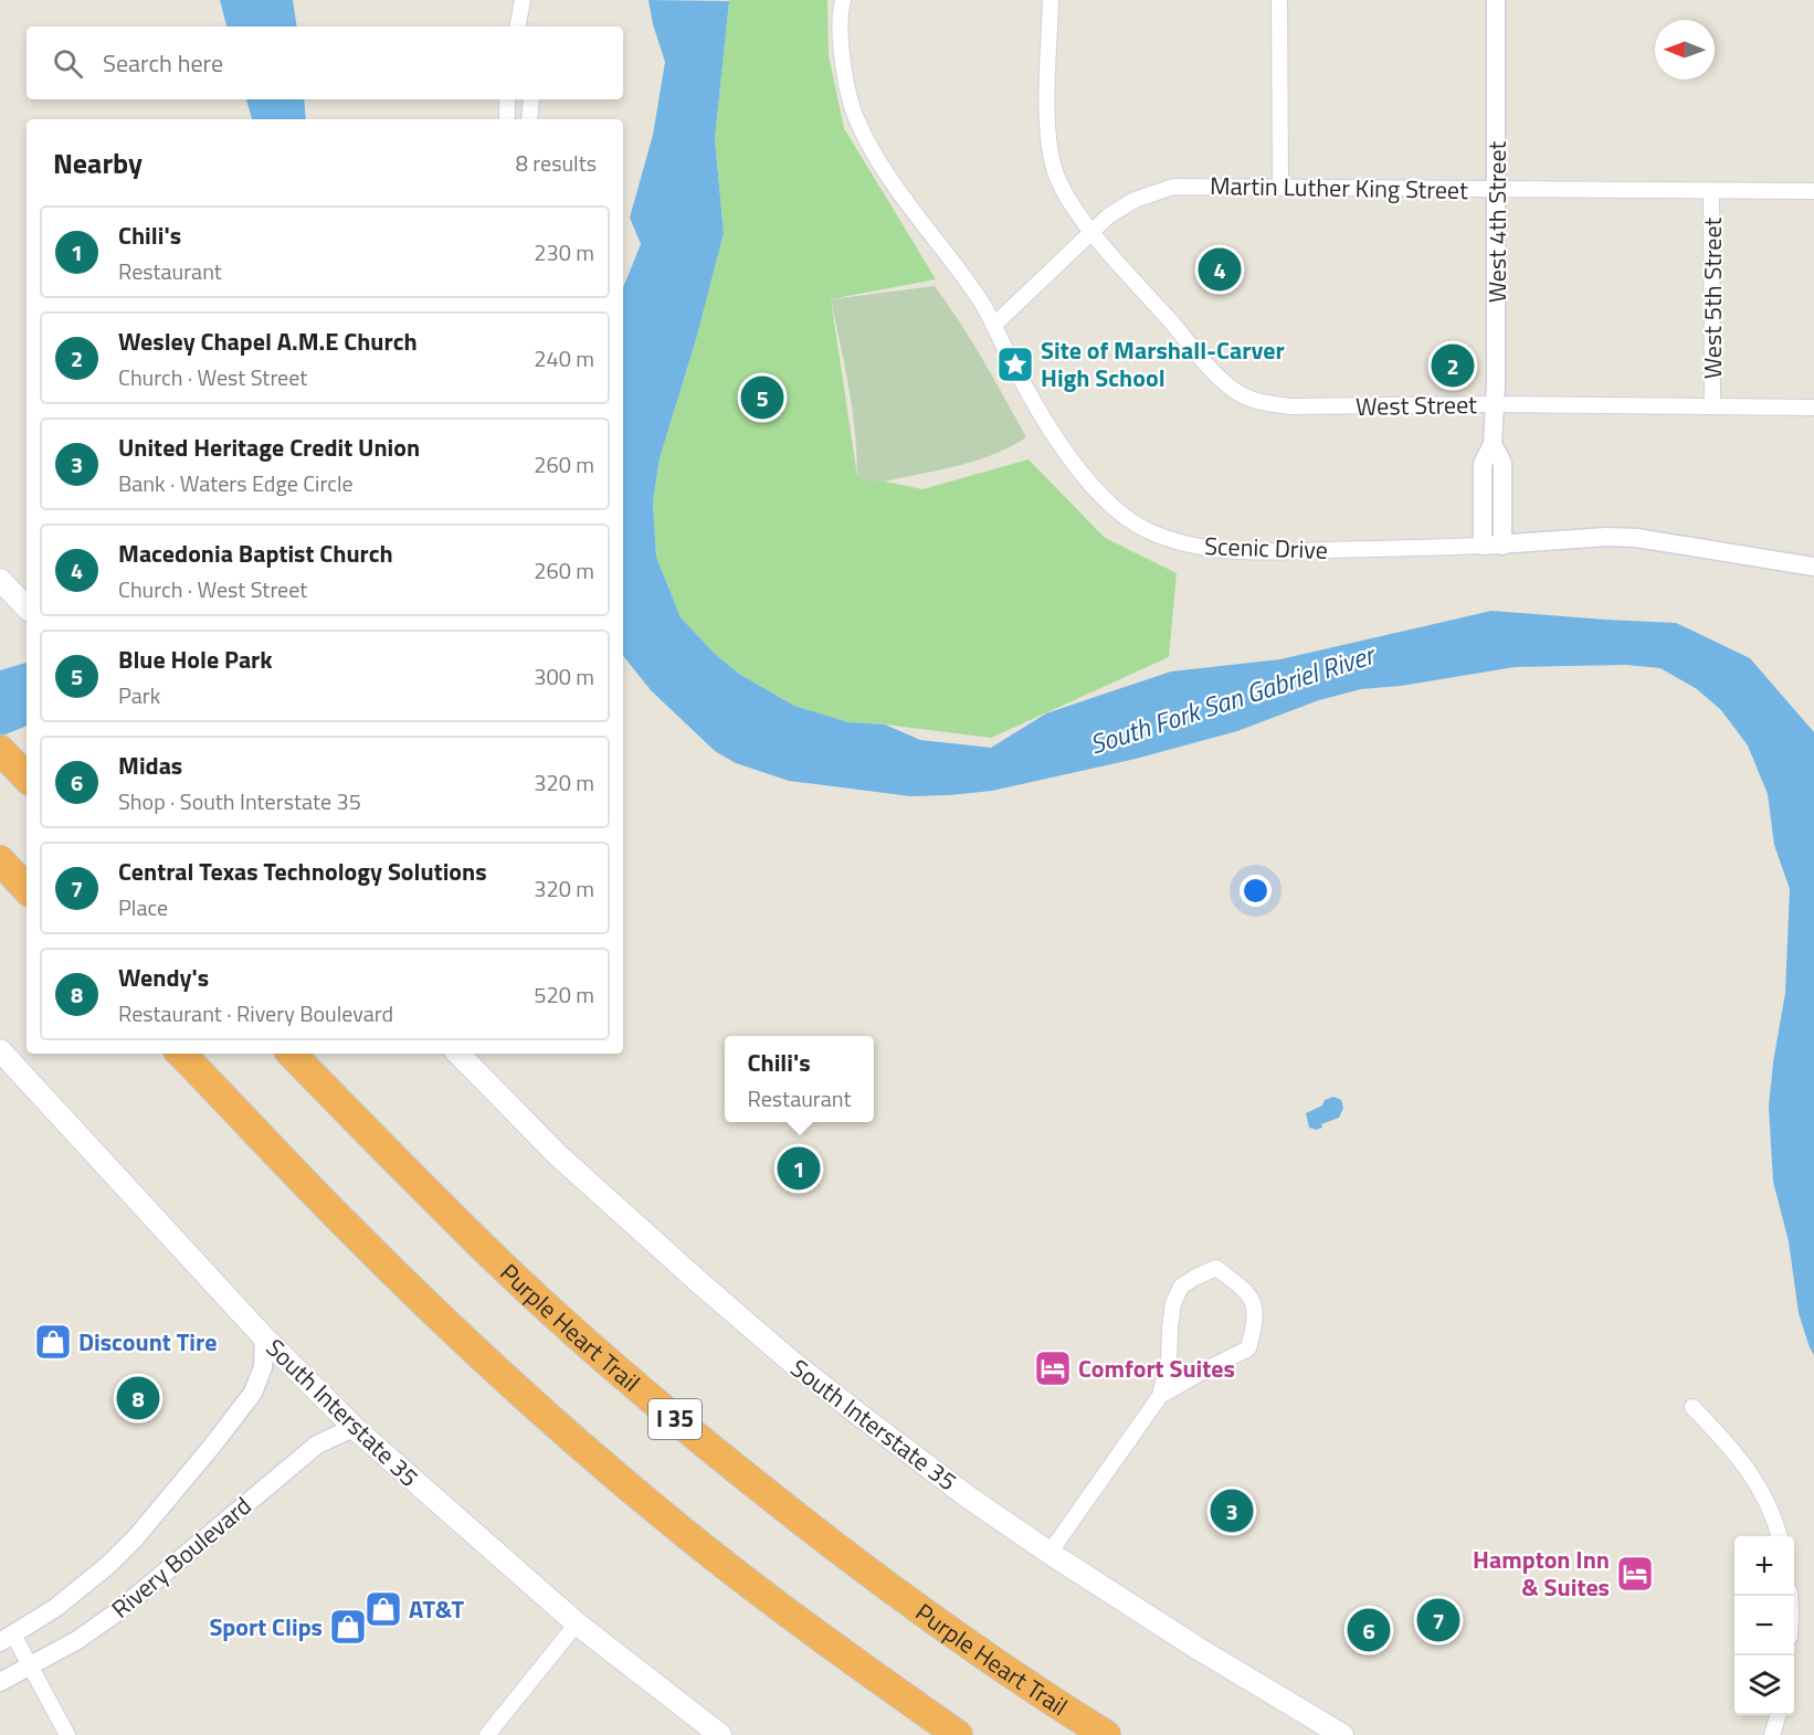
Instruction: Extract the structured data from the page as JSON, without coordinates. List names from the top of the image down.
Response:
{
  "streets": {
    "highway": ["Purple Heart Trail", "I 35"],
    "main road": ["South Interstate 35"],
    "street": [
      "Martin Luther King Street",
      "West 4th Street",
      "West 5th Street",
      "West Street",
      "Scenic Drive",
      "Rivery Boulevard"
    ]
  },
  "crossings": [
    ["Martin Luther King Street", "West 4th Street"],
    ["Martin Luther King Street", "West 5th Street"],
    ["Martin Luther King Street", "West Street"],
    ["Martin Luther King Street", "Scenic Drive"],
    ["West 4th Street", "West Street"],
    ["West 4th Street", "Scenic Drive"],
    ["West 5th Street", "West Street"],
    ["South Interstate 35", "Rivery Boulevard"]
  ],
  "water": ["South Fork San Gabriel River"],
  "places": {
    "place": ["Site of Marshall-Carver High School"],
    "shop": ["Discount Tire", "AT&T", "Sport Clips"],
    "hotel": ["Comfort Suites", "Hampton Inn & Suites"]
  },
  "north": "left",
  "page": {
    "search": "Search here",
    "heading": ["Nearby", "8 results"],
    "list": [
      {
        "mark": "1",
        "name": "Chili's",
        "note": "Restaurant",
        "value": "230 m"
      },
      {
        "mark": "2",
        "name": "Wesley Chapel A.M.E Church",
        "note": "Church · West Street",
        "value": "240 m"
      },
      {
        "mark": "3",
        "name": "United Heritage Credit Union",
        "note": "Bank · Waters Edge Circle",
        "value": "260 m"
      },
      {
        "mark": "4",
        "name": "Macedonia Baptist Church",
        "note": "Church · West Street",
        "value": "260 m"
      },
      {
        "mark": "5",
        "name": "Blue Hole Park",
        "note": "Park",
        "value": "300 m"
      },
      {
        "mark": "6",
        "name": "Midas",
        "note": "Shop · South Interstate 35",
        "value": "320 m"
      },
      {
        "mark": "7",
        "name": "Central Texas Technology Solutions",
        "note": "Place",
        "value": "320 m"
      },
      {
        "mark": "8",
        "name": "Wendy's",
        "note": "Restaurant · Rivery Boulevard",
        "value": "520 m"
      }
    ],
    "pins": [
      "4",
      "2",
      "5",
      "1",
      "8",
      "3",
      "7",
      "6"
    ],
    "popup": ["Chili's", "Restaurant"],
    "map_buttons": ["+", "−"]
  }
}
